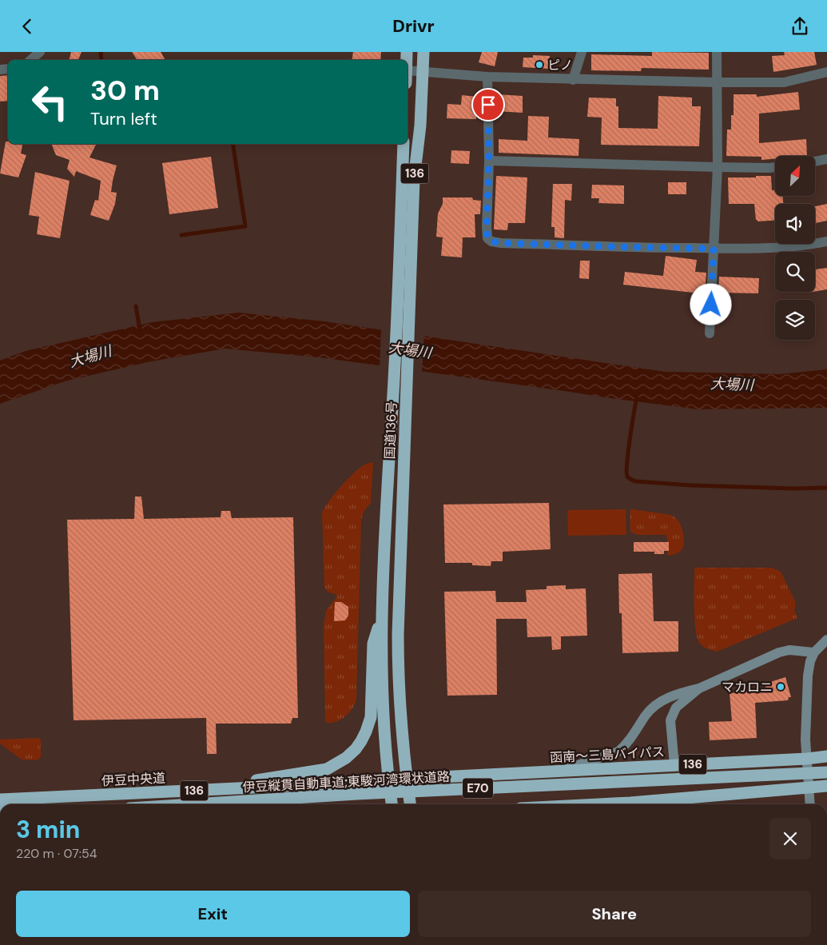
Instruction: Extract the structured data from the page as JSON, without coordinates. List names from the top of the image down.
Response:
{
  "streets": {
    "highway": [
      "136",
      "国道136号",
      "函南～三島バイパス",
      "伊豆中央道",
      "伊豆縦貫自動車道;東駿河湾環状道路",
      "E70"
    ]
  },
  "crossings": [
    ["国道136号", "函南～三島バイパス"],
    ["国道136号", "伊豆中央道"],
    ["函南～三島バイパス", "伊豆中央道"]
  ],
  "water": ["大場川"],
  "places": ["ピノ", "マカロニ"],
  "north": "top right",
  "page": {
    "header": "Drivr",
    "turn": ["30 m", "Turn left"],
    "heading": ["3 min", "220 m · 07:54"],
    "buttons": ["Exit", "Share"]
  }
}
